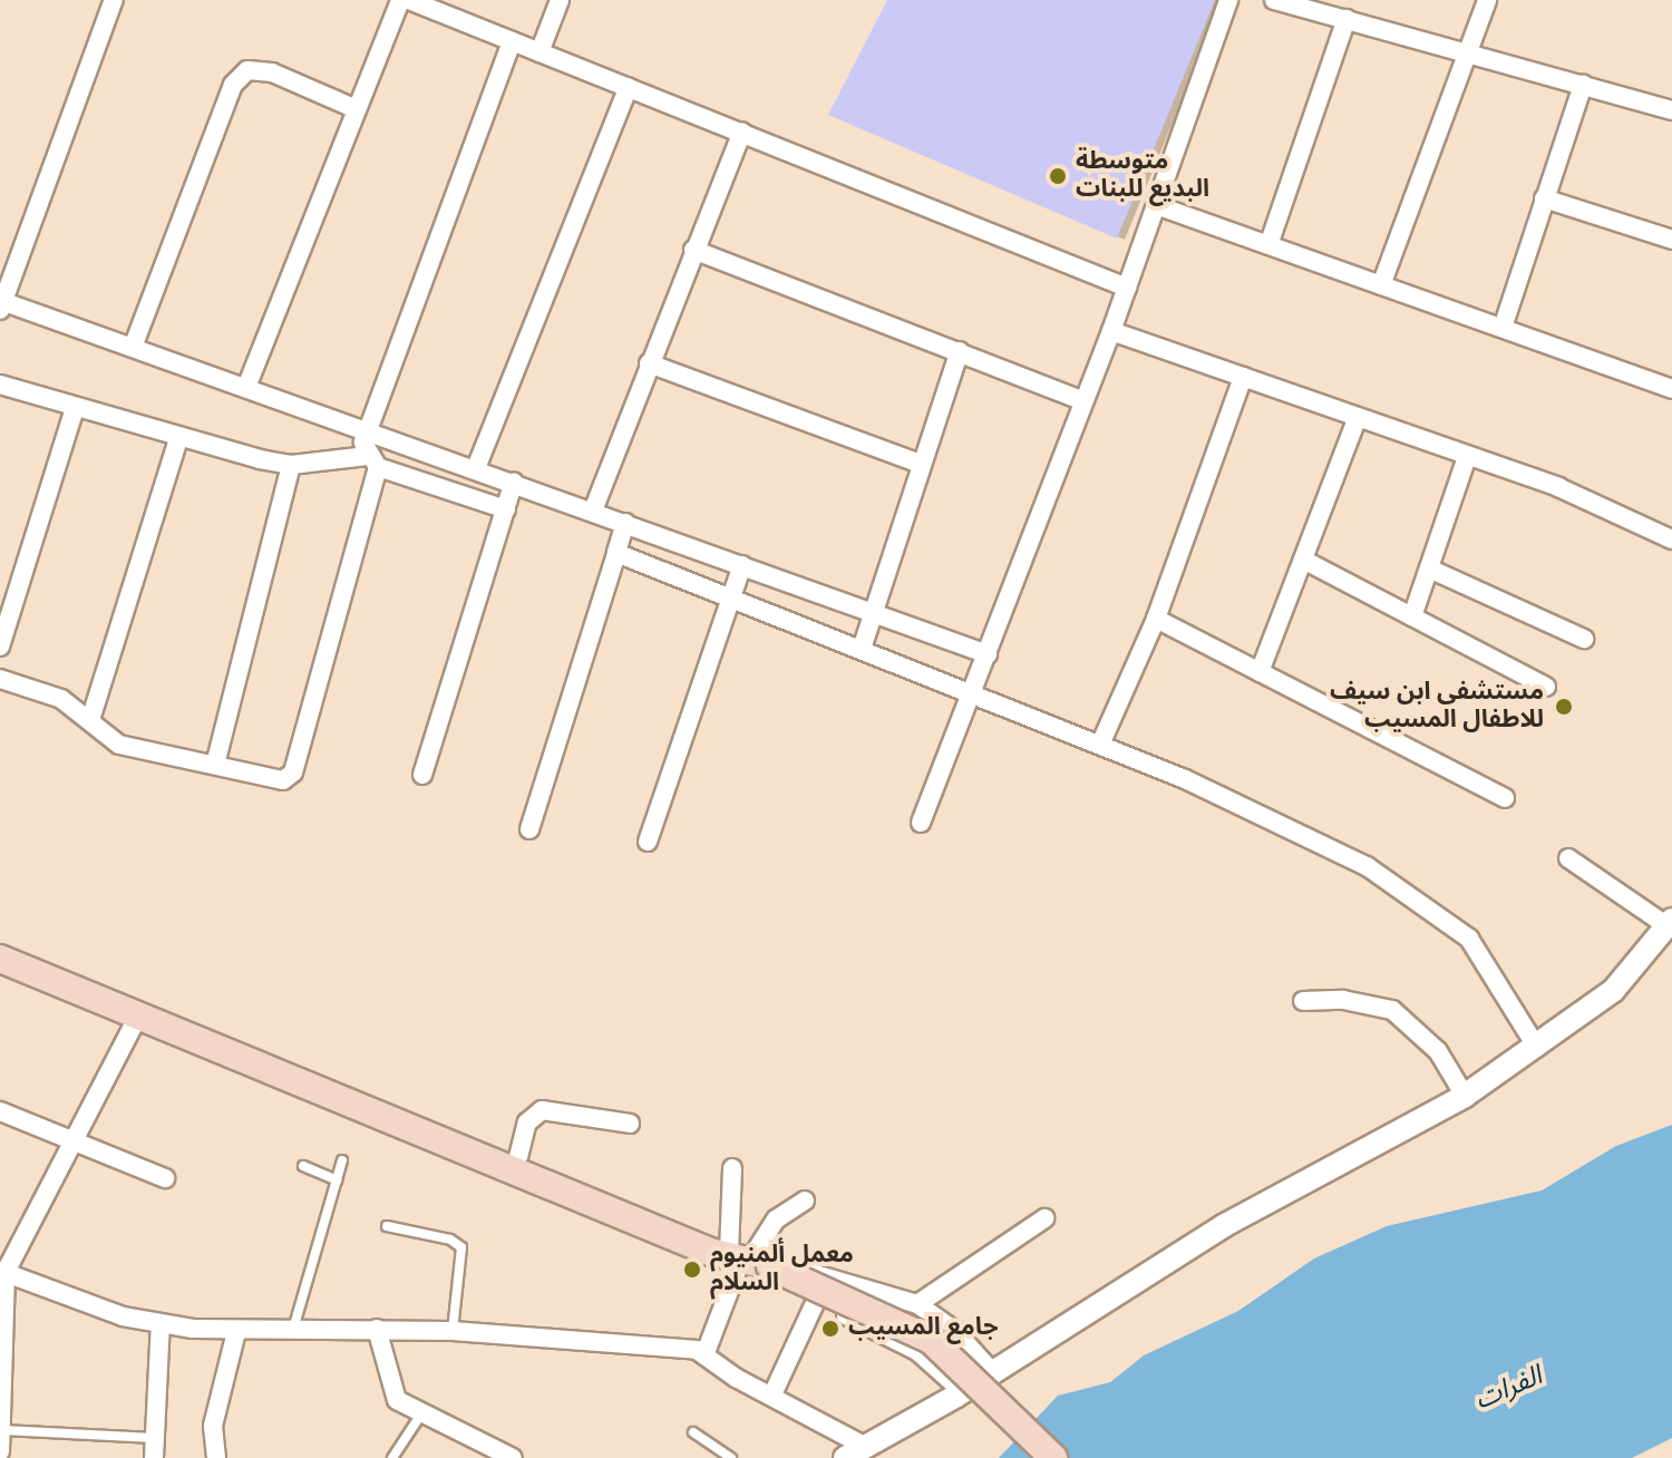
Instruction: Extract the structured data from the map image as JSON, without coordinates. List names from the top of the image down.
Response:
{
  "water": ["الفرات"],
  "places": [
    "متوسطة البديع للبنات",
    "مستشفى ابن سيف للاطفال المسيب",
    "معمل ألمنيوم السلام",
    "جامع المسيب"
  ]
}
